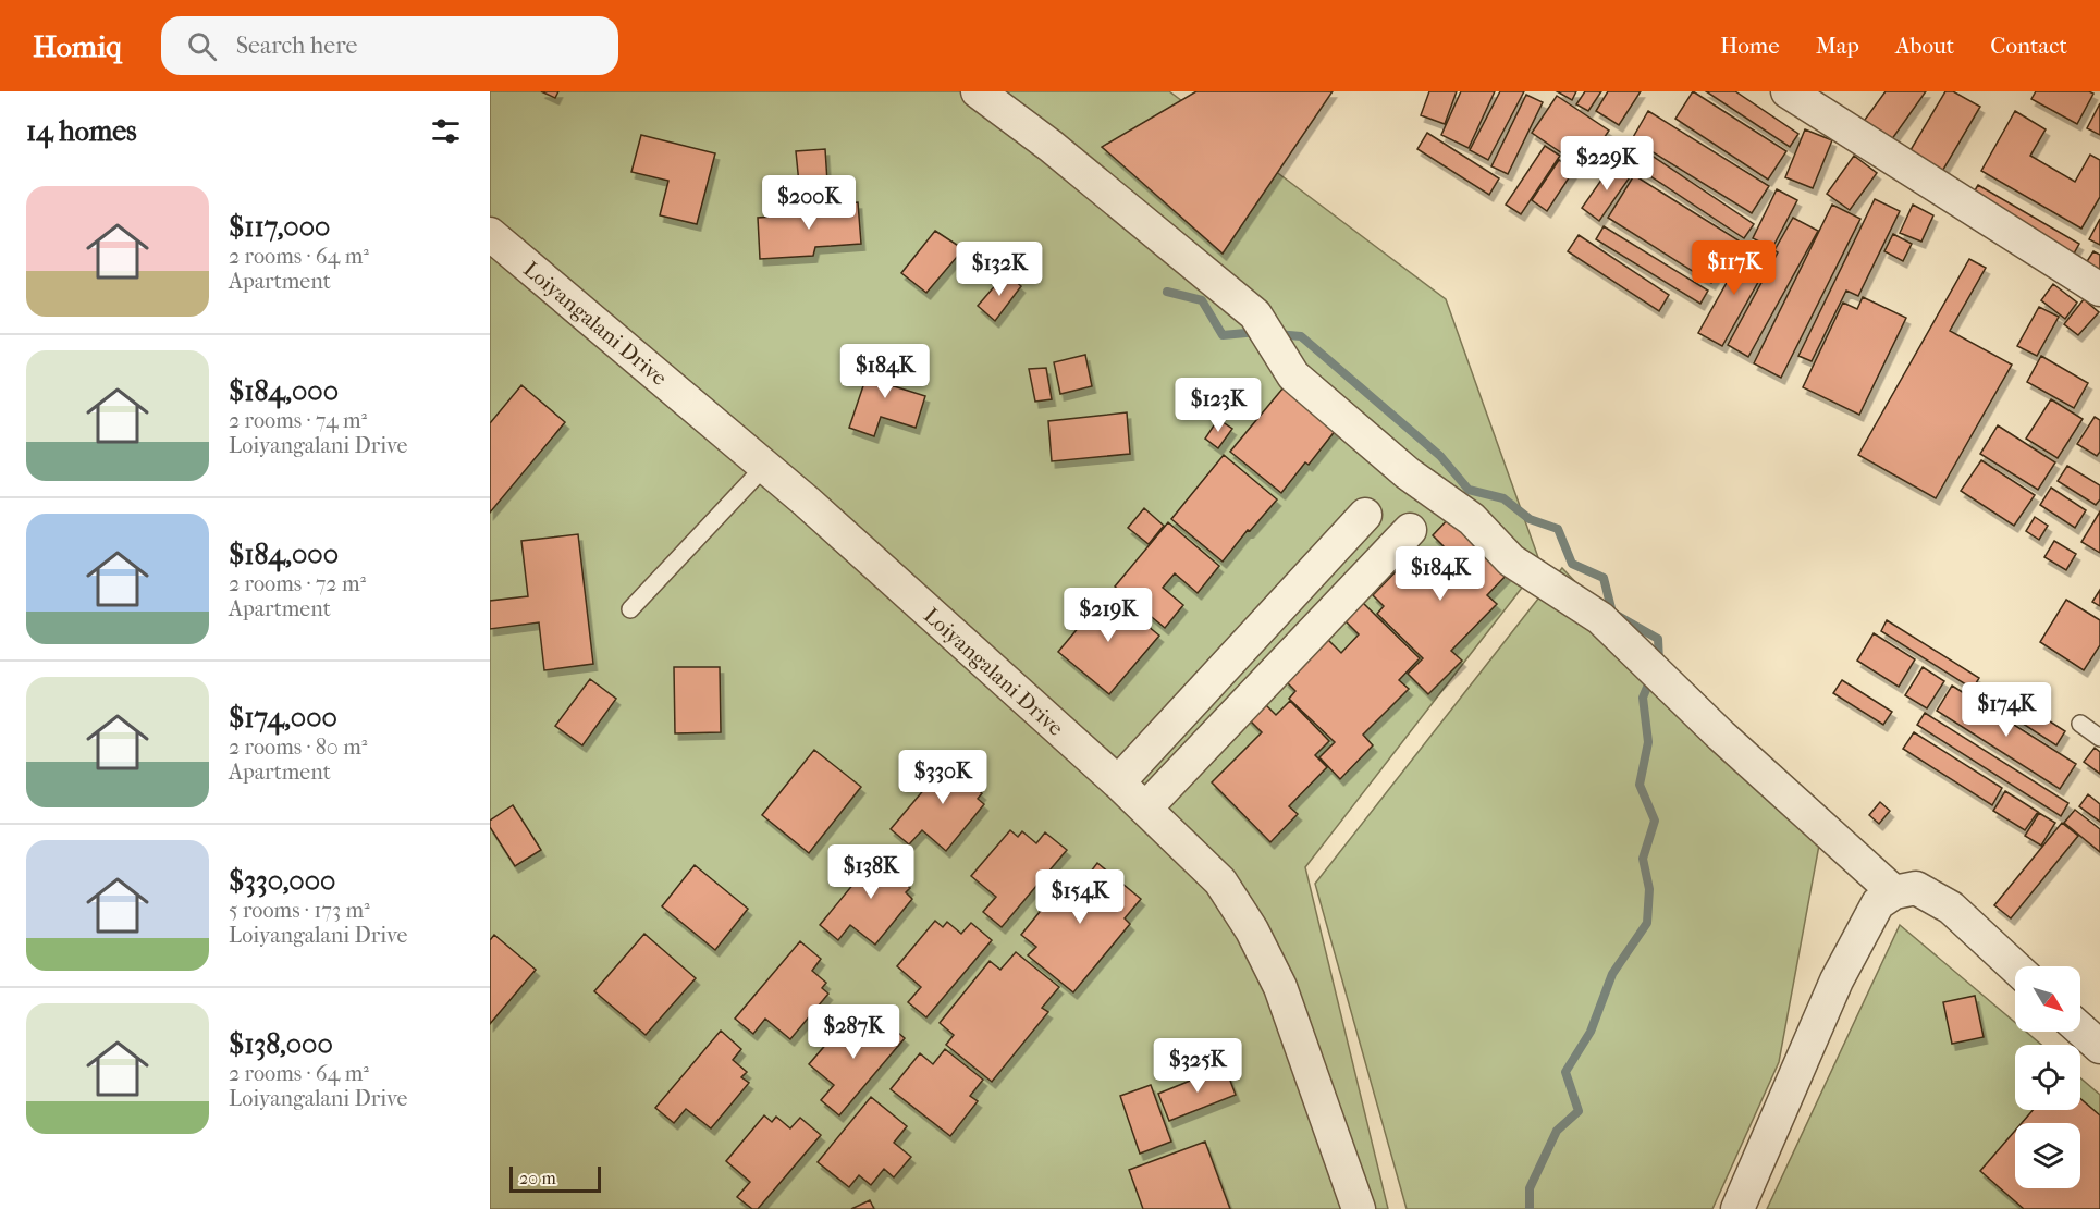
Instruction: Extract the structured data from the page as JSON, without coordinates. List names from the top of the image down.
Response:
{
  "streets": {
    "street": ["Loiyangalani Drive"]
  },
  "scale_bar": "20 m",
  "north": "bottom right",
  "page": {
    "header": "Homiq",
    "search": "Search here",
    "nav": [
      "Home",
      "Map",
      "About",
      "Contact"
    ],
    "heading": "14 homes",
    "price": [
      "$229K",
      "$200K",
      "$117K",
      "$132K",
      "$184K",
      "$123K",
      "$184K",
      "$219K",
      "$174K",
      "$330K",
      "$138K",
      "$154K",
      "$287K",
      "$325K"
    ],
    "list": [
      {
        "name": "$117,000",
        "note": "2 rooms · 64 m² · Apartment"
      },
      {
        "name": "$184,000",
        "note": "2 rooms · 74 m² · Loiyangalani Drive"
      },
      {
        "name": "$184,000",
        "note": "2 rooms · 72 m² · Apartment"
      },
      {
        "name": "$174,000",
        "note": "2 rooms · 80 m² · Apartment"
      },
      {
        "name": "$330,000",
        "note": "5 rooms · 173 m² · Loiyangalani Drive"
      },
      {
        "name": "$138,000",
        "note": "2 rooms · 64 m² · Loiyangalani Drive"
      }
    ],
    "scale": "20 m"
  }
}
